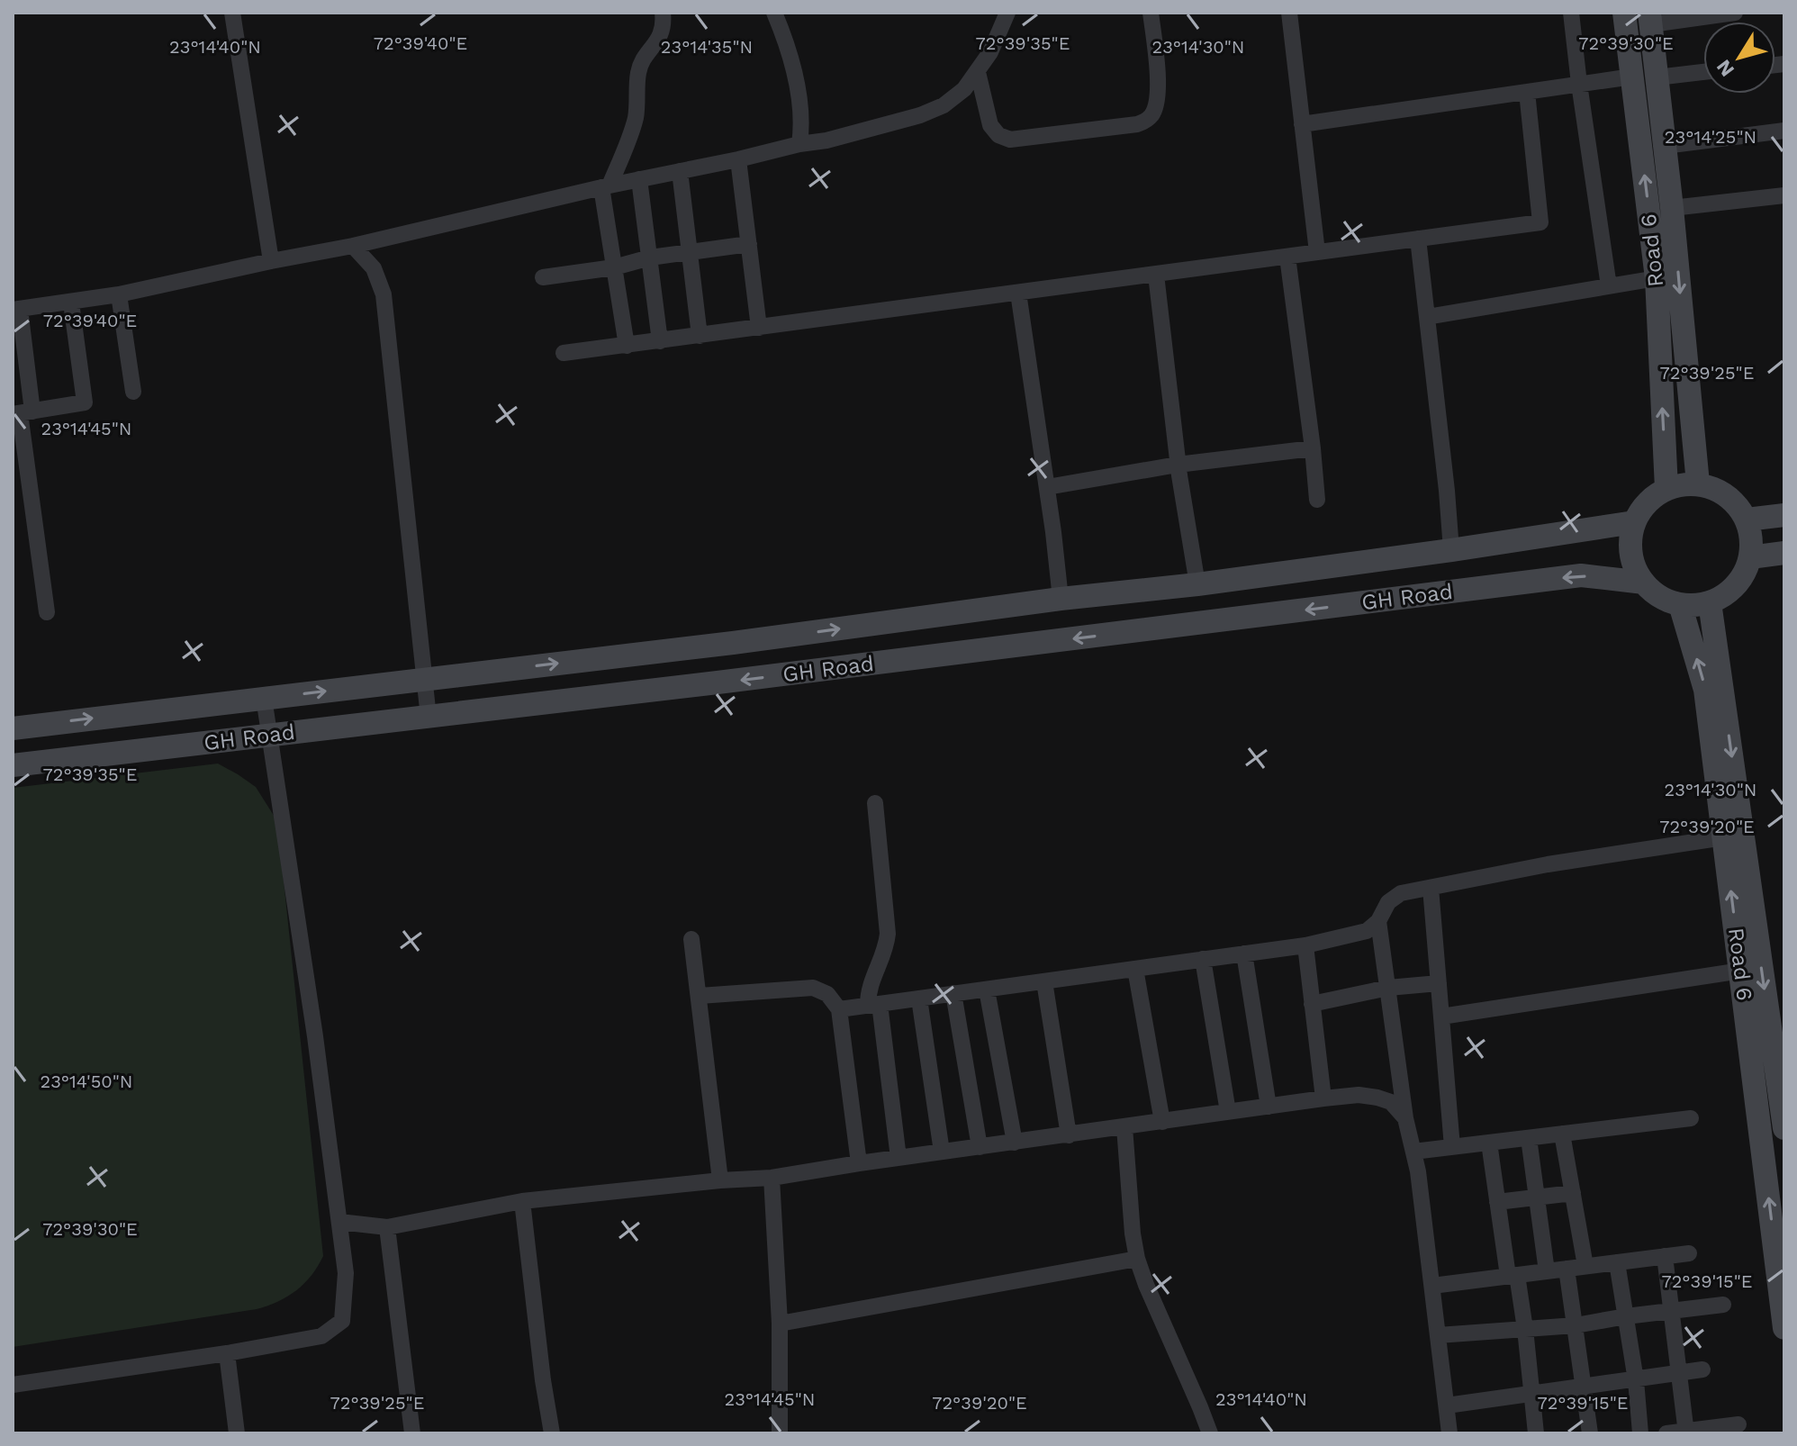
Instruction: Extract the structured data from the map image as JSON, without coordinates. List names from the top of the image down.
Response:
{
  "streets": {
    "main road": ["Road 6", "GH Road"]
  },
  "crossings": [
    ["Road 6", "GH Road"]
  ],
  "north": "bottom left",
  "coordinates": [
    "72°39'40\"E",
    "72°39'35\"E",
    "72°39'30\"E",
    "23°14'40\"N",
    "23°14'35\"N",
    "23°14'30\"N",
    "23°14'25\"N",
    "72°39'25\"E",
    "23°14'45\"N",
    "72°39'20\"E",
    "23°14'50\"N",
    "72°39'15\"E"
  ]
}
